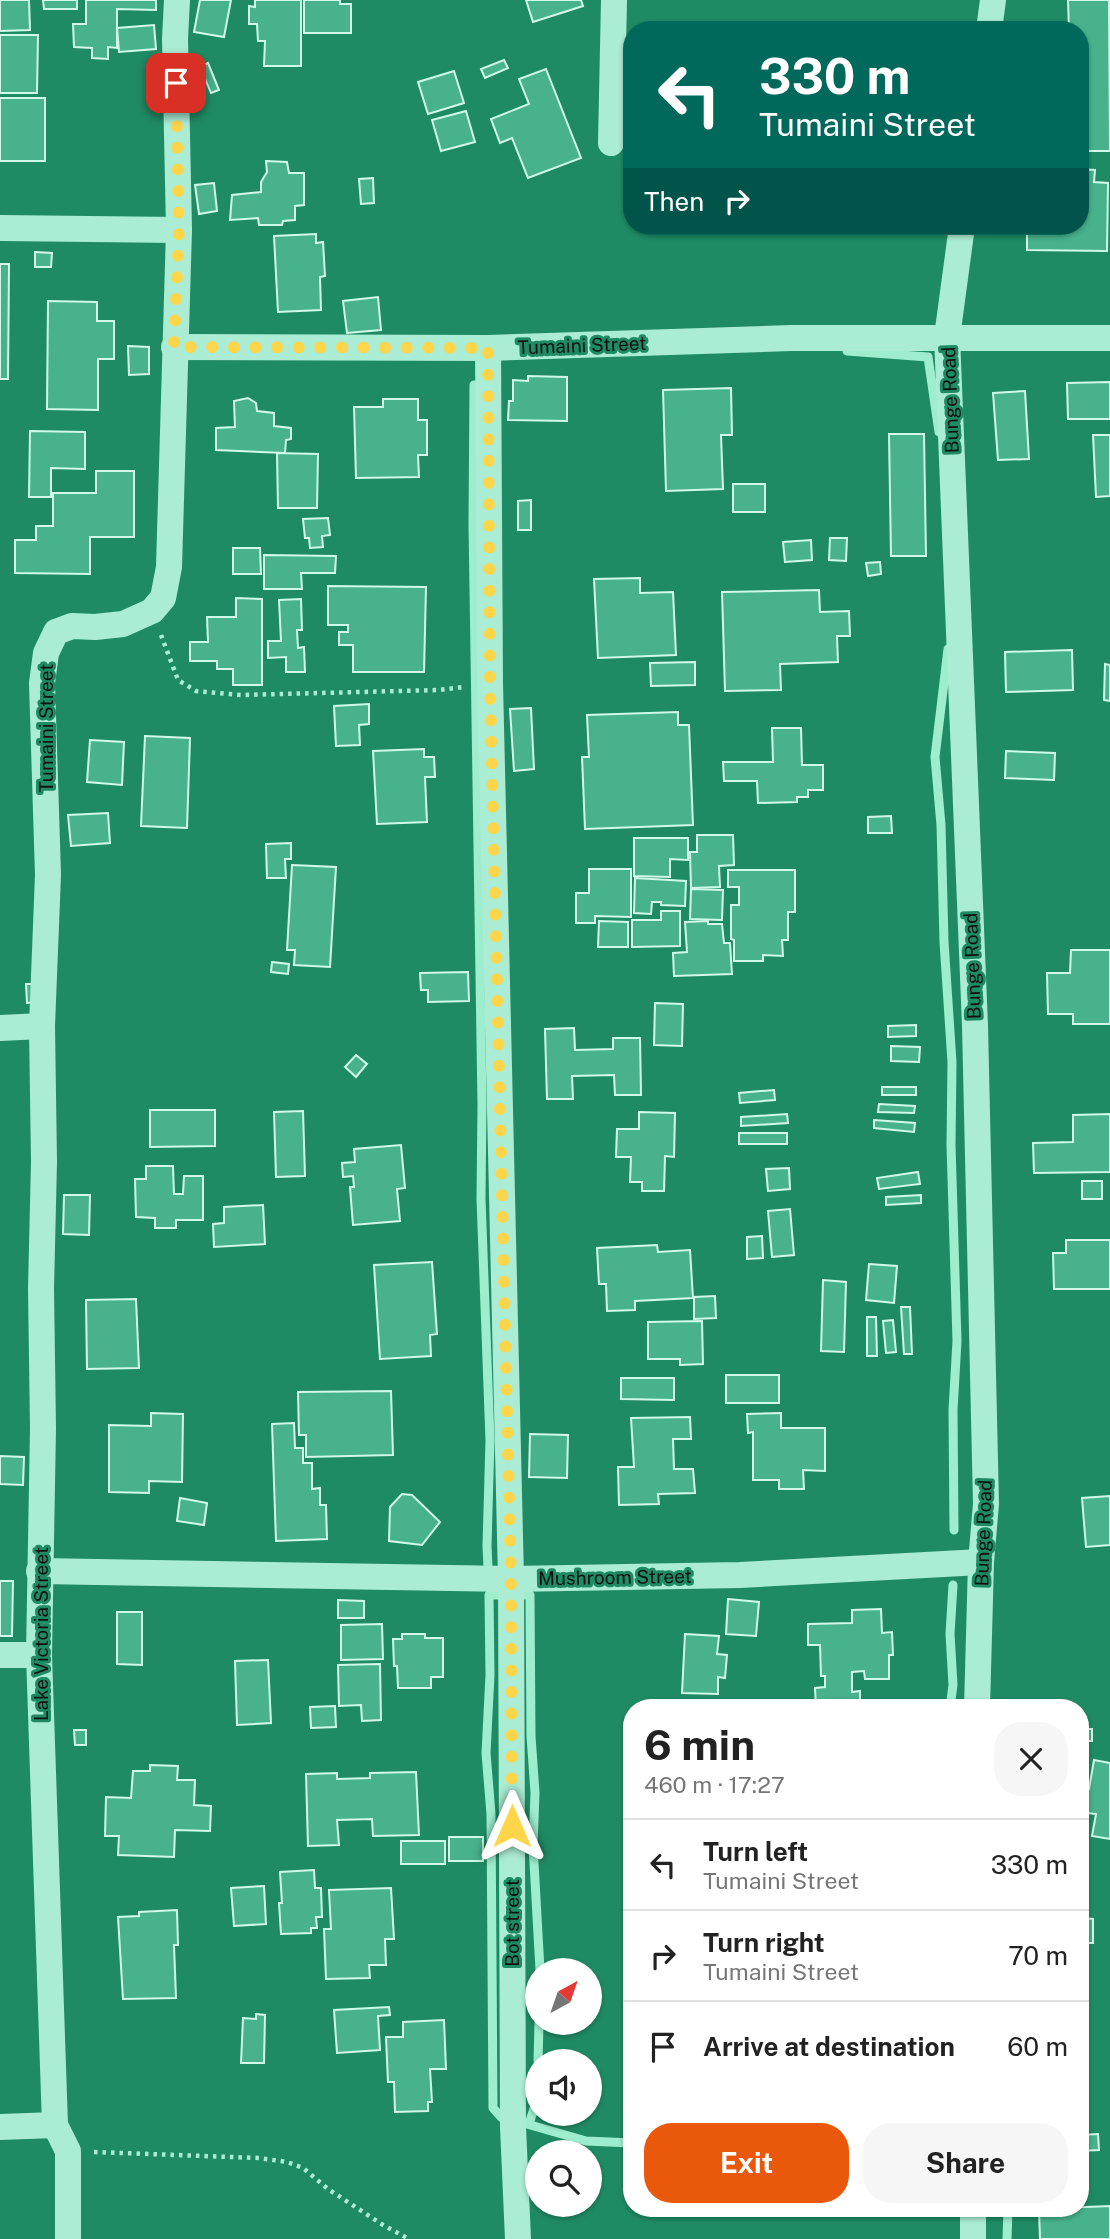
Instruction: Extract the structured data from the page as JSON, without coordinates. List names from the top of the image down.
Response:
{
  "streets": {
    "street": [
      "Tumaini Street",
      "Bunge Road",
      "Mushroom Street",
      "Lake Victoria Street",
      "Bot street"
    ]
  },
  "crossings": [
    ["Tumaini Street", "Bunge Road"],
    ["Tumaini Street", "Lake Victoria Street"],
    ["Tumaini Street", "Bot street"],
    ["Bunge Road", "Mushroom Street"],
    ["Mushroom Street", "Lake Victoria Street"],
    ["Mushroom Street", "Bot street"]
  ],
  "north": "top right",
  "page": {
    "turn": ["330 m", "Tumaini Street"],
    "then": "Then",
    "heading": ["6 min", "460 m · 17:27"],
    "list": [
      {
        "name": "Turn left",
        "note": "Tumaini Street",
        "value": "330 m"
      },
      {
        "name": "Turn right",
        "note": "Tumaini Street",
        "value": "70 m"
      },
      {
        "name": "Arrive at destination",
        "value": "60 m"
      }
    ],
    "buttons": ["Exit", "Share"]
  }
}
